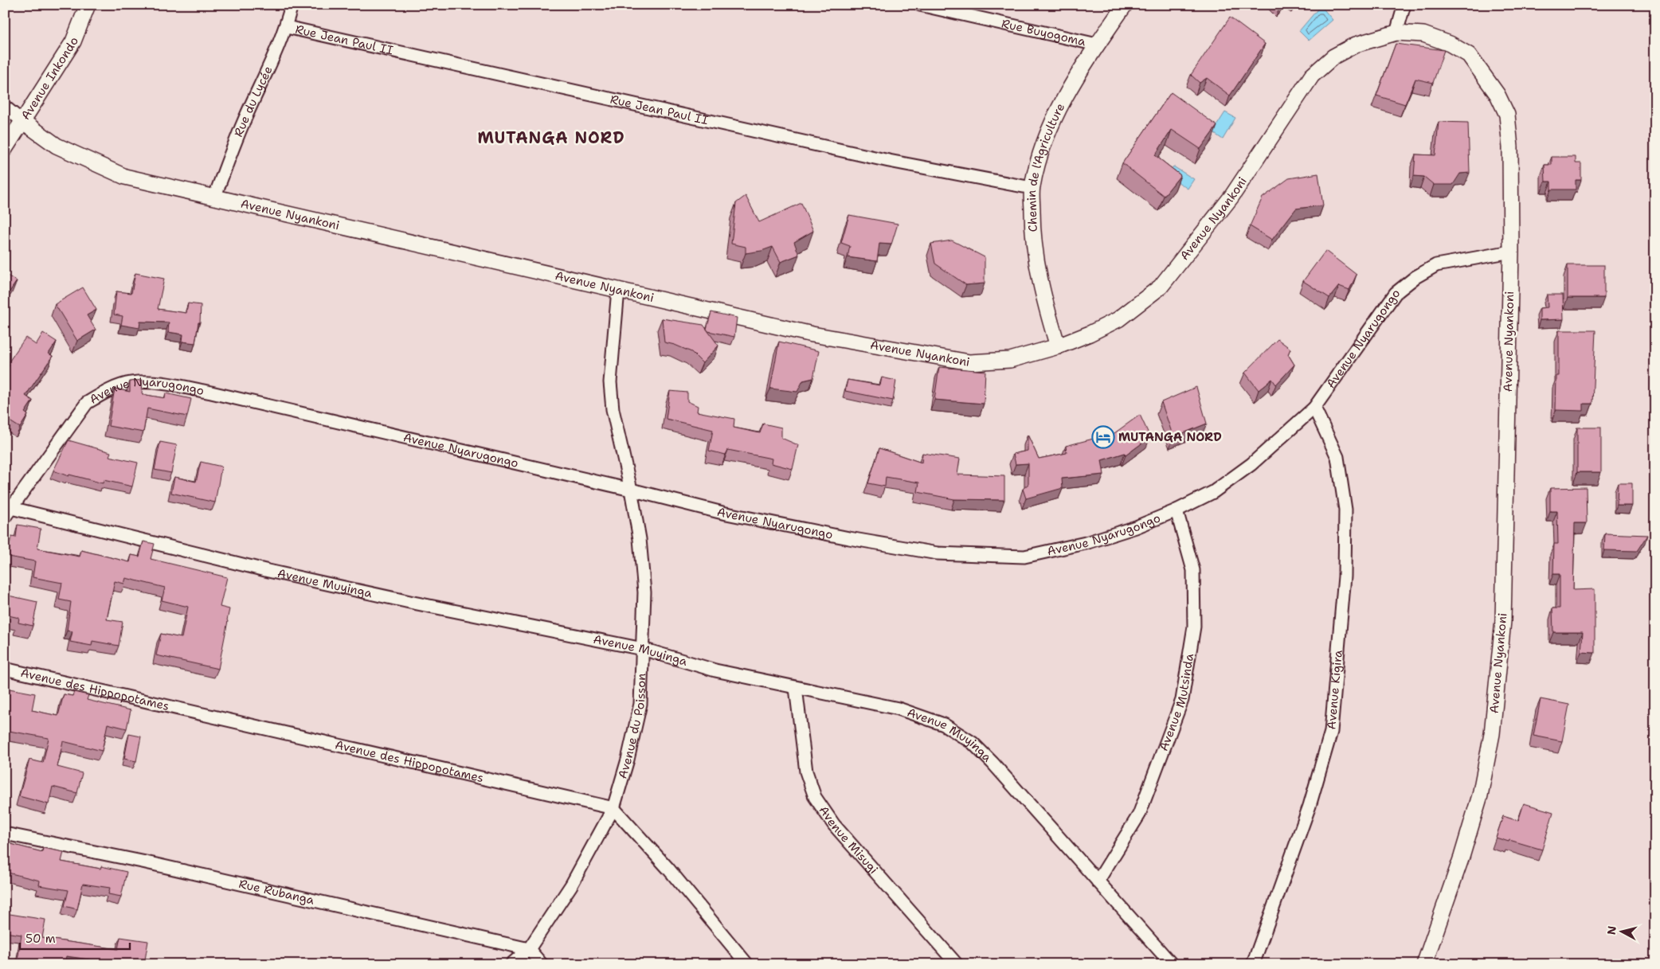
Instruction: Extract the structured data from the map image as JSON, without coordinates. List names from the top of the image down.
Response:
{
  "streets": {
    "street": [
      "Rue Buyogoma",
      "Rue Jean Paul II",
      "Avenue Inkondo",
      "Rue du Lycée",
      "Chemin de l'Agriculture",
      "Avenue Nyankoni",
      "Avenue Nyarugongo",
      "Avenue Muyinga",
      "Avenue Kigira",
      "Avenue des Hippopotames",
      "Avenue Mutsinda",
      "Avenue du Poisson",
      "Avenue Misugi",
      "Rue Rubanga"
    ]
  },
  "crossings": [
    ["Rue Buyogoma", "Chemin de l'Agriculture"],
    ["Rue Jean Paul II", "Rue du Lycée"],
    ["Rue Jean Paul II", "Chemin de l'Agriculture"],
    ["Avenue Inkondo", "Avenue Nyankoni"],
    ["Rue du Lycée", "Avenue Nyankoni"],
    ["Chemin de l'Agriculture", "Avenue Nyankoni"],
    ["Avenue Nyankoni", "Avenue Nyarugongo"],
    ["Avenue Nyankoni", "Avenue du Poisson"],
    ["Avenue Nyarugongo", "Avenue Muyinga"],
    ["Avenue Nyarugongo", "Avenue Kigira"],
    ["Avenue Nyarugongo", "Avenue Mutsinda"],
    ["Avenue Nyarugongo", "Avenue du Poisson"],
    ["Avenue Muyinga", "Avenue Mutsinda"],
    ["Avenue Muyinga", "Avenue du Poisson"],
    ["Avenue Muyinga", "Avenue Misugi"],
    ["Avenue des Hippopotames", "Avenue du Poisson"],
    ["Avenue du Poisson", "Rue Rubanga"]
  ],
  "districts": ["MUTANGA NORD"],
  "places": {
    "hotel": ["MUTANGA NORD"]
  },
  "scale_bar": "50 m",
  "north": "left"
}
